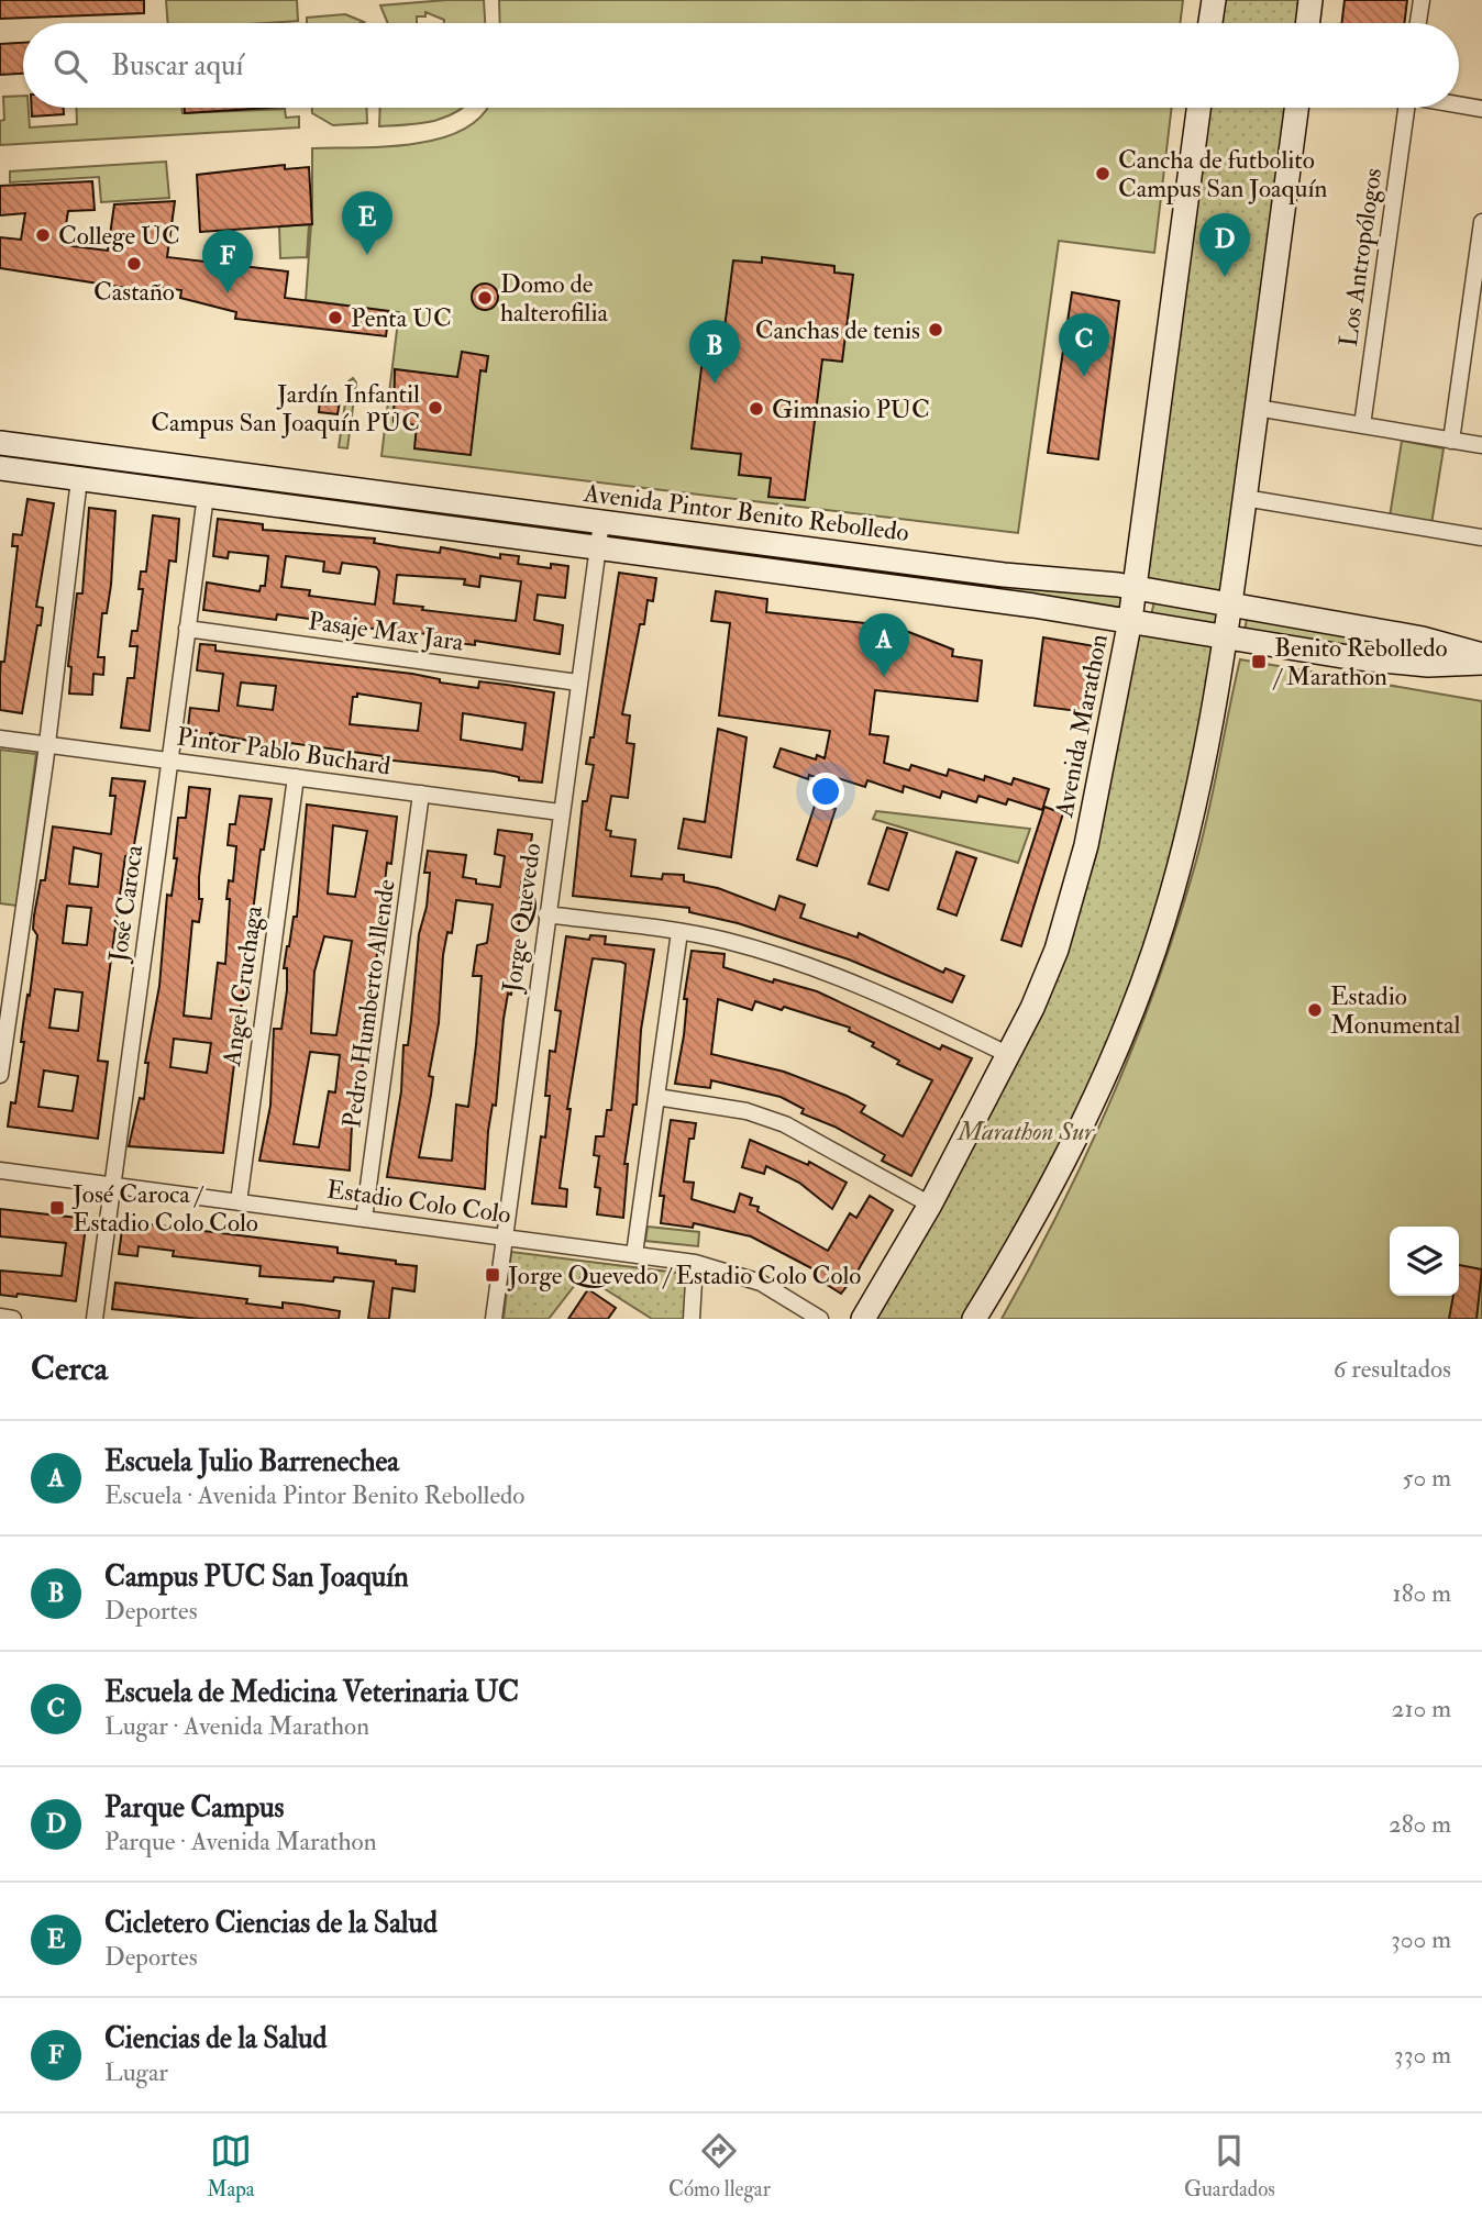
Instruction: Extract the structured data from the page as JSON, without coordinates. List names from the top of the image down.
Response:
{
  "streets": {
    "street": [
      "Los Antropólogos",
      "Avenida Pintor Benito Rebolledo",
      "Pasaje Max Jara",
      "Avenida Marathon",
      "Pintor Pablo Buchard",
      "José Caroca",
      "Jorge Quevedo",
      "Angel Cruchaga",
      "Pedro Humberto Allende",
      "Estadio Colo Colo"
    ]
  },
  "crossings": [
    ["Avenida Pintor Benito Rebolledo", "Avenida Marathon"],
    ["Avenida Pintor Benito Rebolledo", "Jorge Quevedo"],
    ["Pasaje Max Jara", "José Caroca"],
    ["Pasaje Max Jara", "Jorge Quevedo"],
    ["Pintor Pablo Buchard", "José Caroca"],
    ["Pintor Pablo Buchard", "Jorge Quevedo"],
    ["Pintor Pablo Buchard", "Angel Cruchaga"],
    ["Pintor Pablo Buchard", "Pedro Humberto Allende"],
    ["José Caroca", "Estadio Colo Colo"],
    ["Jorge Quevedo", "Estadio Colo Colo"],
    ["Angel Cruchaga", "Estadio Colo Colo"],
    ["Pedro Humberto Allende", "Estadio Colo Colo"]
  ],
  "parks": ["Marathon Sur"],
  "places": {
    "other": [
      "Cancha de futbolito Campus San Joaquín",
      "College UC",
      "Castaño",
      "Domo de halterofilia",
      "Penta UC",
      "Canchas de tenis",
      "Jardín Infantil Campus San Joaquín PUC",
      "Gimnasio PUC",
      "Estadio Monumental"
    ],
    "transit": ["Benito Rebolledo / Marathon", "José Caroca / Estadio Colo Colo", "Jorge Quevedo / Estadio Colo Colo"]
  },
  "page": {
    "search": "Buscar aquí",
    "pins": [
      "E",
      "D",
      "F",
      "C",
      "B",
      "A"
    ],
    "heading": ["Cerca", "6 resultados"],
    "list": [
      {
        "mark": "A",
        "name": "Escuela Julio Barrenechea",
        "note": "Escuela · Avenida Pintor Benito Rebolledo",
        "value": "50 m"
      },
      {
        "mark": "B",
        "name": "Campus PUC San Joaquín",
        "note": "Deportes",
        "value": "180 m"
      },
      {
        "mark": "C",
        "name": "Escuela de Medicina Veterinaria UC",
        "note": "Lugar · Avenida Marathon",
        "value": "210 m"
      },
      {
        "mark": "D",
        "name": "Parque Campus",
        "note": "Parque · Avenida Marathon",
        "value": "280 m"
      },
      {
        "mark": "E",
        "name": "Cicletero Ciencias de la Salud",
        "note": "Deportes",
        "value": "300 m"
      },
      {
        "mark": "F",
        "name": "Ciencias de la Salud",
        "note": "Lugar",
        "value": "330 m"
      }
    ],
    "nav": ["Mapa", "Cómo llegar", "Guardados"]
  }
}
